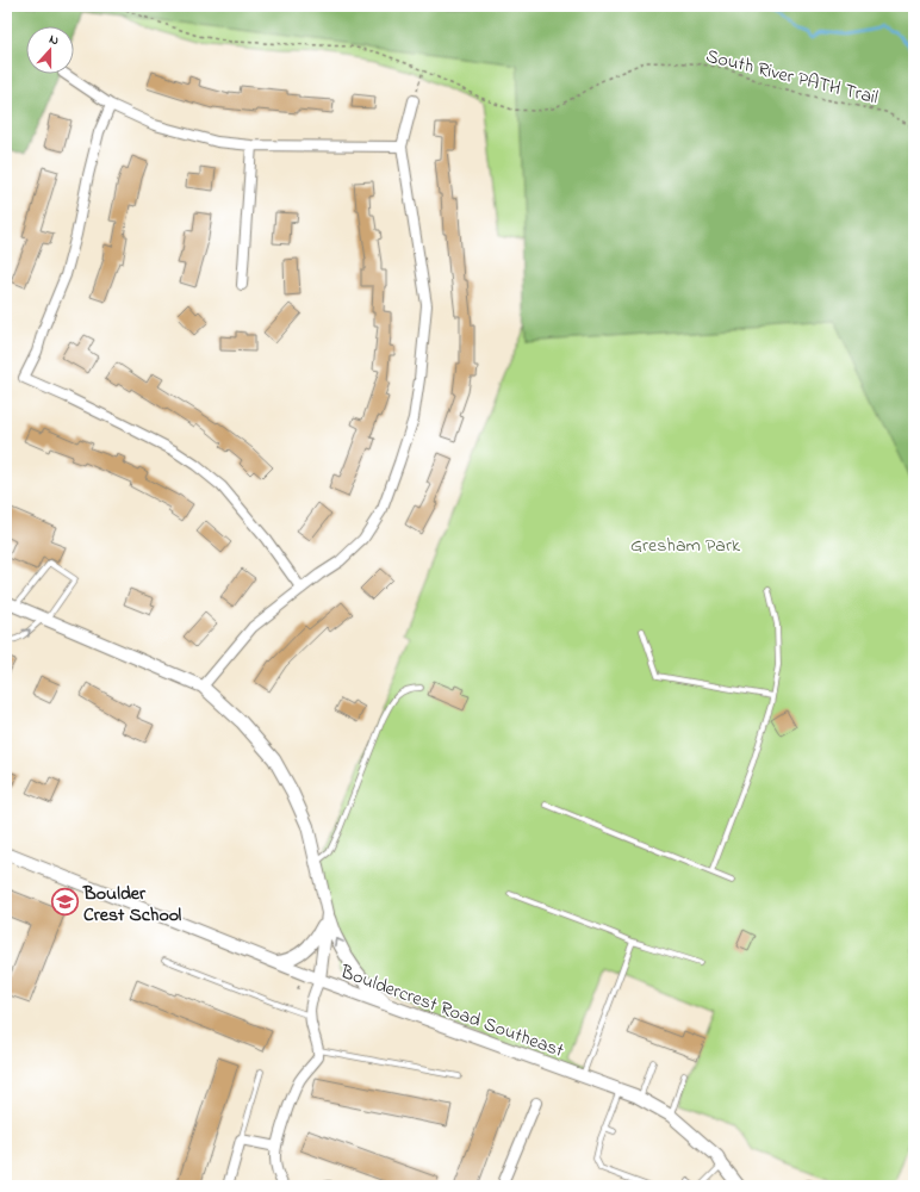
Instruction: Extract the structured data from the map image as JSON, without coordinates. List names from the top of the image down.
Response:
{
  "streets": {
    "street": ["Bouldercrest Road Southeast"],
    "path": ["South River PATH Trail"]
  },
  "parks": ["Gresham Park"],
  "places": {
    "school or university": ["Boulder Crest School"]
  },
  "north": "top"
}
